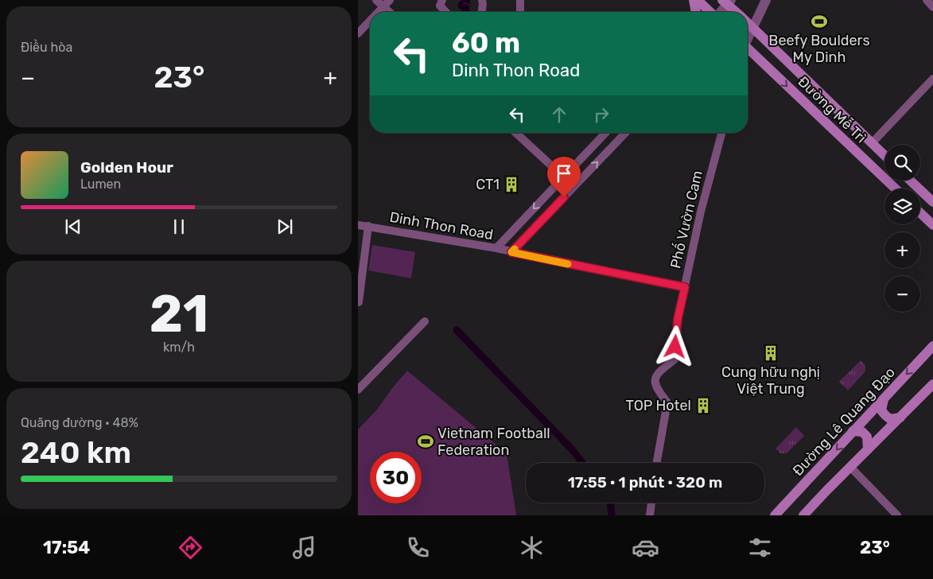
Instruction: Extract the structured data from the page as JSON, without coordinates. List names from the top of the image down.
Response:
{
  "streets": {
    "main road": ["Đường Mễ Trì", "Đường Lê Quang Đạo"],
    "street": ["Phố Vườn Cam", "Dinh Thon Road"]
  },
  "crossings": [
    ["Phố Vườn Cam", "Dinh Thon Road"]
  ],
  "places": {
    "sports": ["Beefy Boulders My Dinh", "Vietnam Football Federation"],
    "building": ["CT1", "Cung hữu nghị Việt Trung", "TOP Hotel"]
  },
  "page": {
    "tile": [
      "Điều hòa",
      ["21", "km/h"],
      ["Quãng đường · 48%", "240 km"]
    ],
    "turn": ["60 m", "Dinh Thon Road"],
    "heat": ["−", "23°", "+"],
    "map_buttons": ["+", "−"],
    "song": ["Golden Hour", "Lumen"],
    "limit": "30",
    "trip": "17:55 · 1 phút · 320 m",
    "tabs": ["17:54", "23°"]
  }
}
